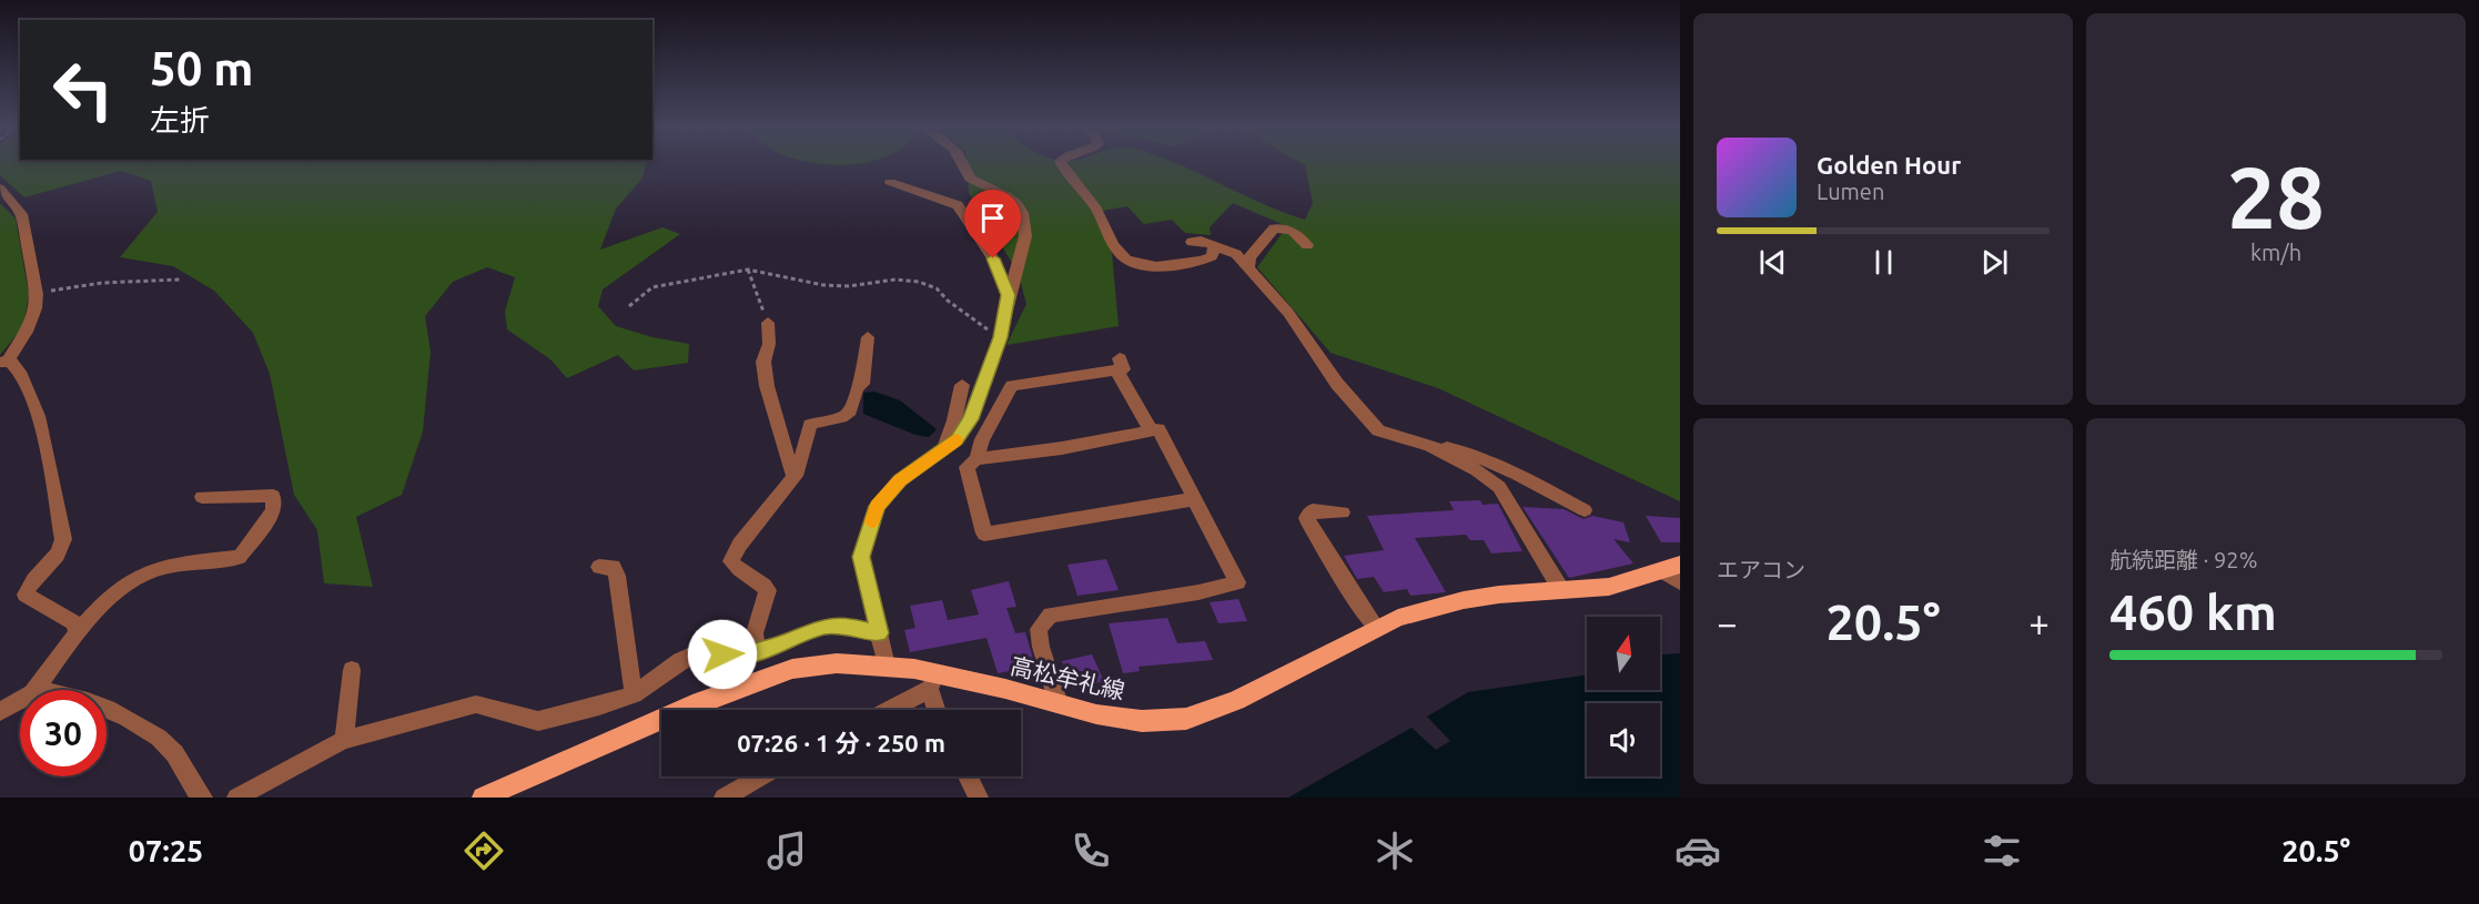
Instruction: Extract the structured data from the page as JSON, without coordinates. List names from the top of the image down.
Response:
{
  "streets": {
    "main road": ["高松牟礼線"]
  },
  "north": "top",
  "page": {
    "tile": [
      ["28", "km/h"],
      "エアコン",
      ["航続距離 · 92%", "460 km"]
    ],
    "turn": ["50 m", "左折"],
    "song": ["Golden Hour", "Lumen"],
    "heat": ["−", "20.5°", "+"],
    "limit": "30",
    "trip": "07:26 · 1 分 · 250 m",
    "tabs": ["07:25", "20.5°"]
  }
}
